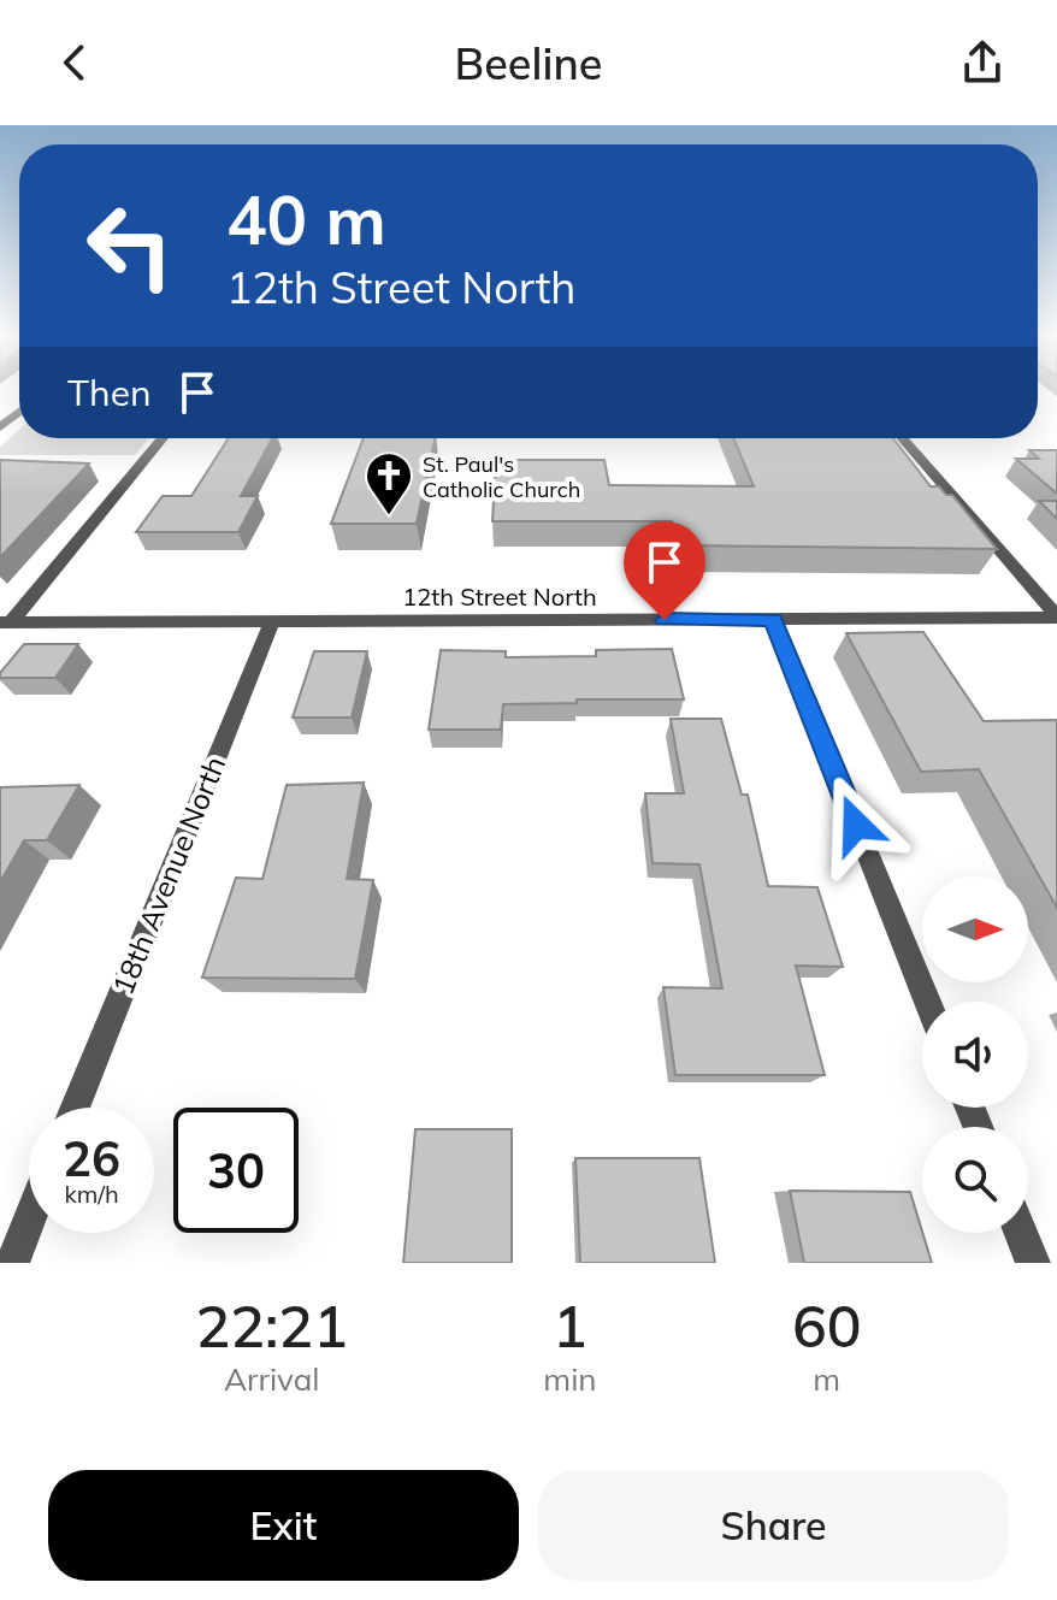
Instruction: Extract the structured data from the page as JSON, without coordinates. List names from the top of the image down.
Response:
{
  "streets": {
    "street": ["12th Street North", "18th Avenue North"]
  },
  "crossings": [
    ["12th Street North", "18th Avenue North"]
  ],
  "places": {
    "church": ["St. Paul's Catholic Church"]
  },
  "north": "right",
  "page": {
    "header": "Beeline",
    "turn": ["40 m", "12th Street North"],
    "then": "Then",
    "speed": "26 km/h",
    "limit": "30",
    "eta": [
      "22:21",
      "Arrival",
      "1",
      "min",
      "60",
      "m"
    ],
    "buttons": ["Exit", "Share"]
  }
}
